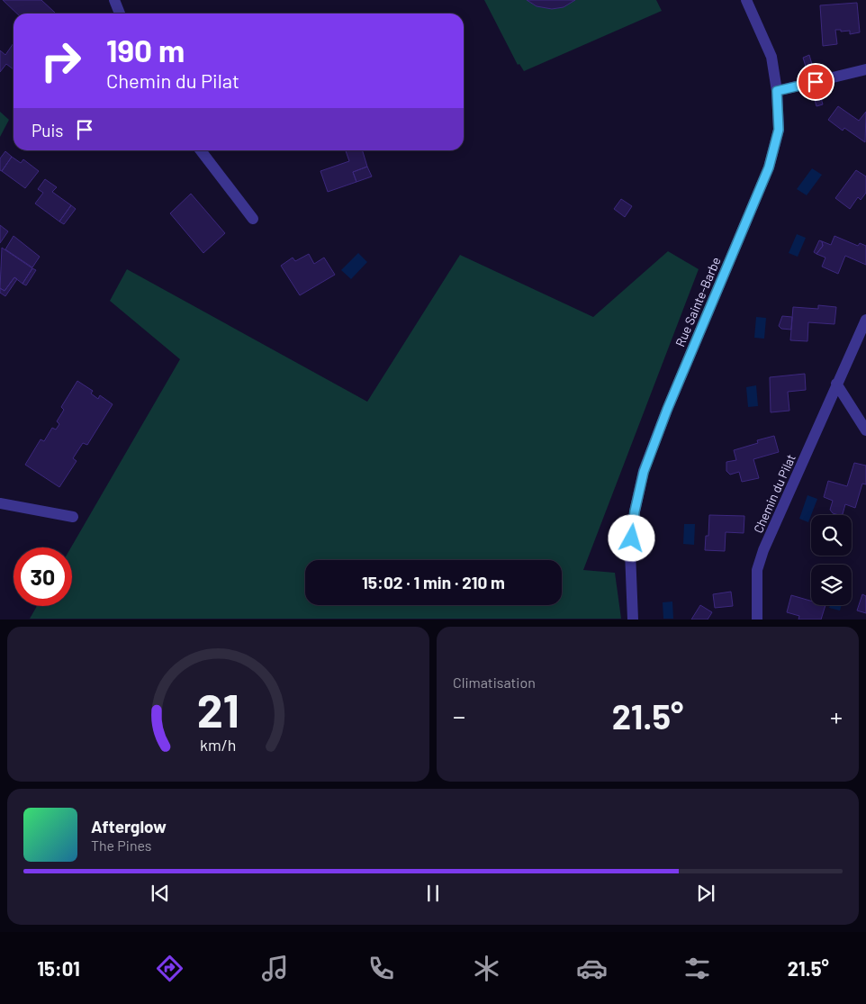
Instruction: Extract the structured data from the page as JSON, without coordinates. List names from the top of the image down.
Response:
{
  "streets": {
    "street": ["Rue Sainte-Barbe", "Chemin du Pilat"]
  },
  "page": {
    "turn": ["190 m", "Chemin du Pilat"],
    "then": "Puis",
    "limit": "30",
    "trip": "15:02 · 1 min · 210 m",
    "tile": "Climatisation",
    "heat": ["−", "21.5°", "+"],
    "song": ["Afterglow", "The Pines"],
    "tabs": ["15:01", "21.5°"],
    "gauge": ["21", "km/h"]
  }
}
